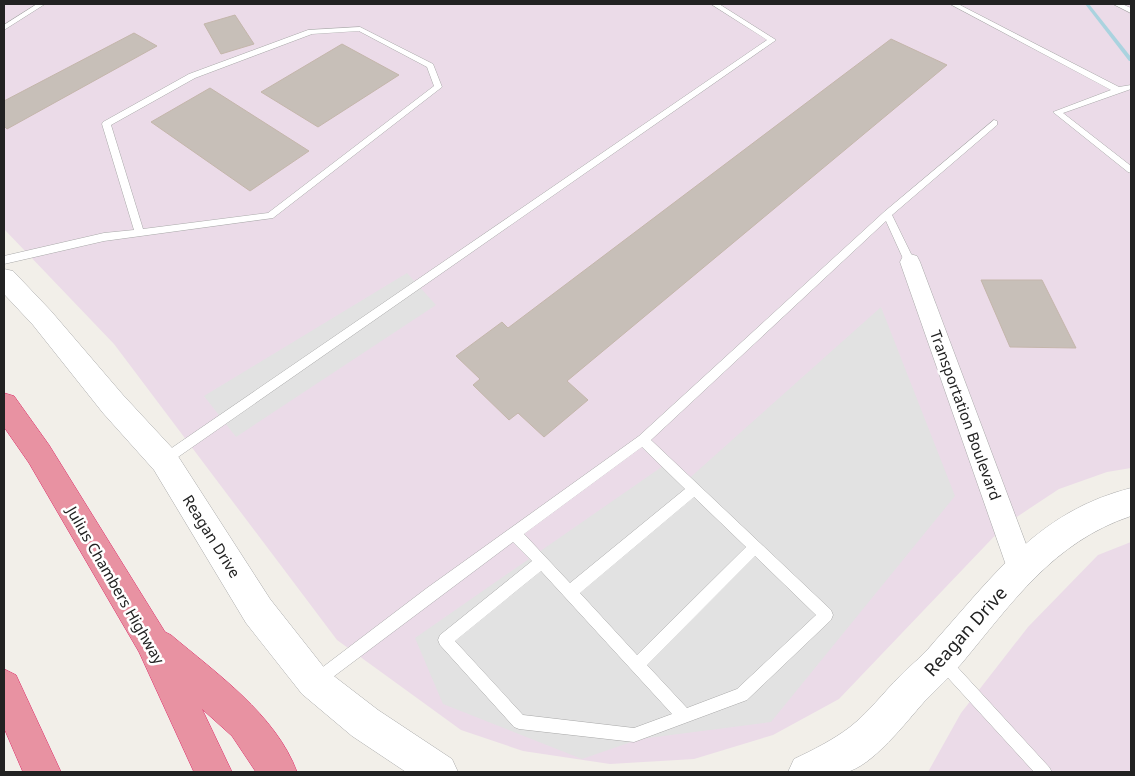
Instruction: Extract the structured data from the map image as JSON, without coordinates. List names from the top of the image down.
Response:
{
  "streets": {
    "highway": ["Julius Chambers Highway"],
    "street": ["Transportation Boulevard", "Reagan Drive"]
  },
  "crossings": [
    ["Transportation Boulevard", "Reagan Drive"]
  ]
}
